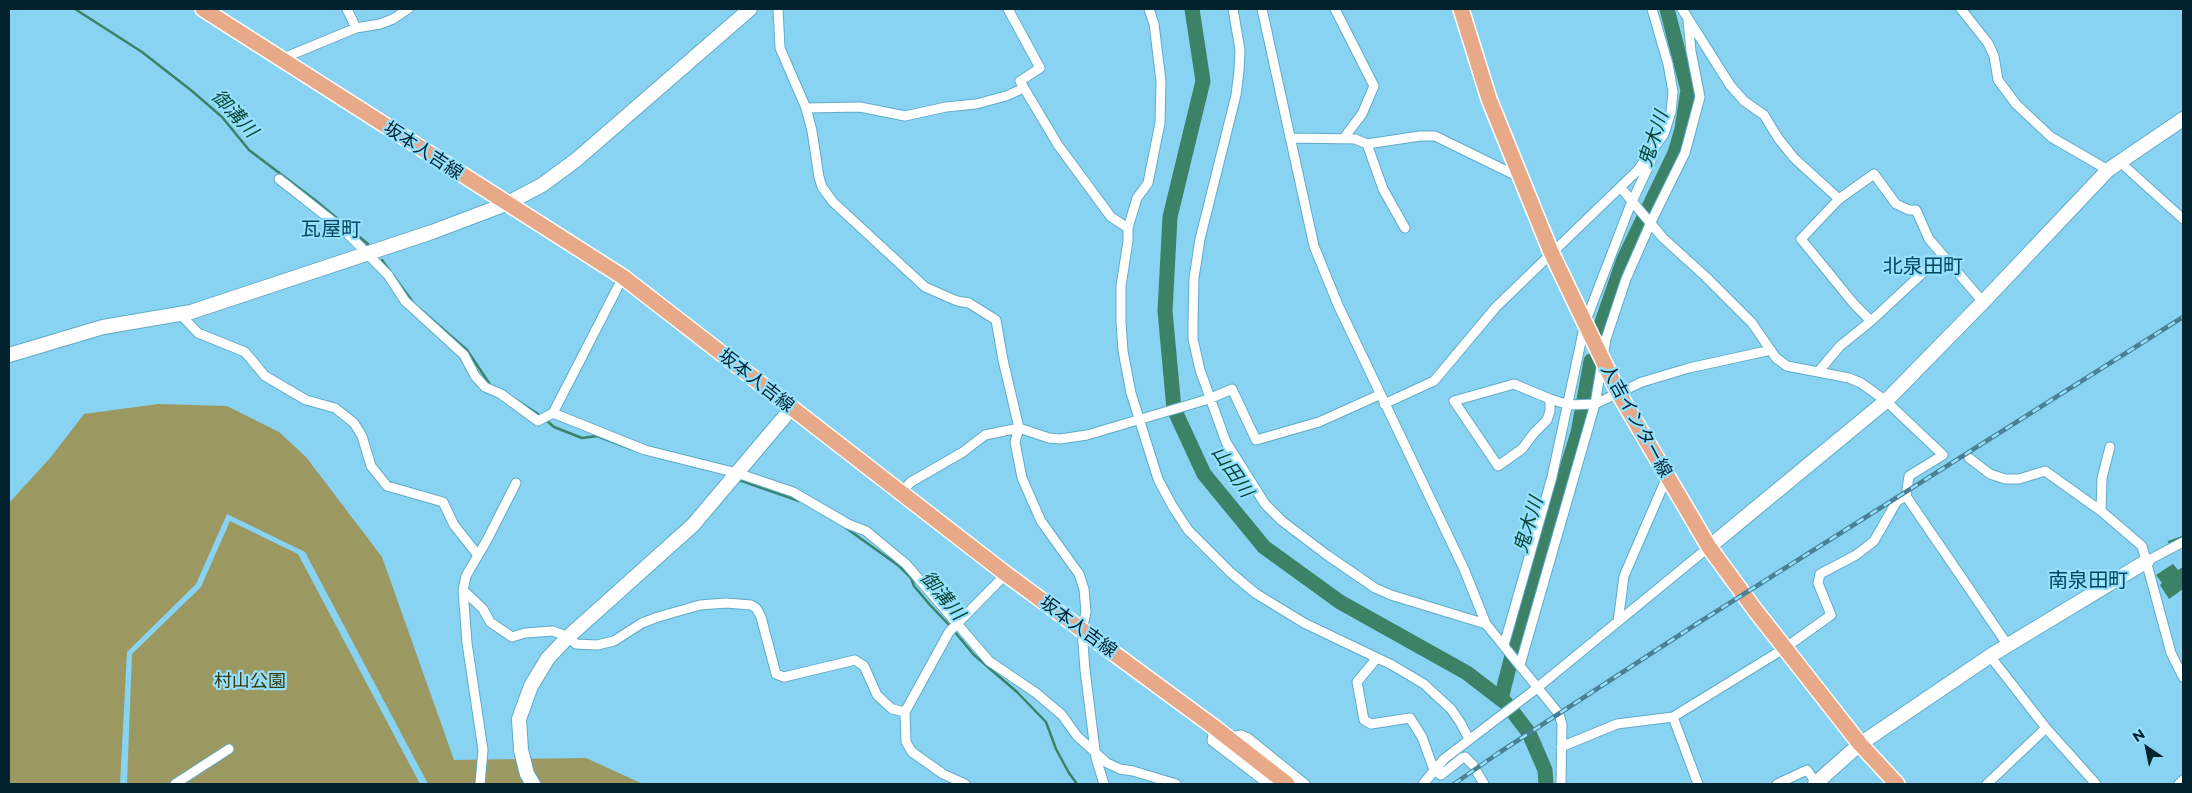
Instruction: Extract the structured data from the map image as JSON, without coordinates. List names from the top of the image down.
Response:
{
  "streets": {
    "main road": ["坂本人吉線", "人吉インター線"]
  },
  "districts": ["瓦屋町", "北泉田町", "南泉田町"],
  "water": ["御溝川", "鬼木川", "山田川"],
  "parks": ["村山公園"],
  "north": "top left"
}
